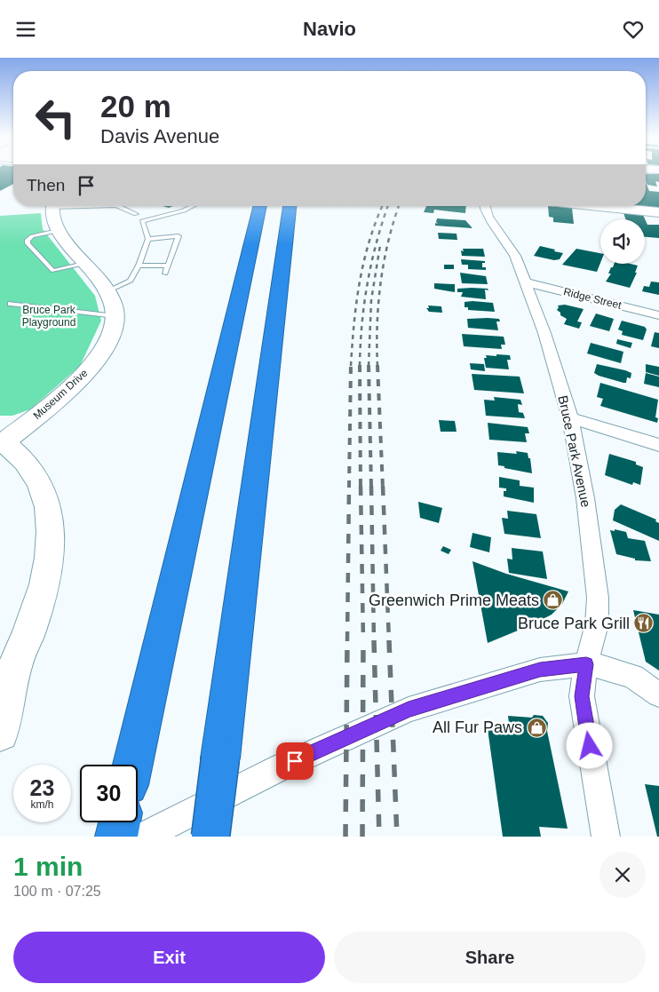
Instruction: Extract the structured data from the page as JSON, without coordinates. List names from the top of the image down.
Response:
{
  "streets": {
    "main road": ["Museum Drive"],
    "street": ["Ridge Street", "Bruce Park Avenue"]
  },
  "crossings": [
    ["Ridge Street", "Bruce Park Avenue"]
  ],
  "parks": ["Bruce Park Playground"],
  "places": {
    "shop": ["Greenwich Prime Meats", "All Fur Paws"],
    "restaurant": ["Bruce Park Grill"]
  },
  "page": {
    "header": "Navio",
    "turn": ["20 m", "Davis Avenue"],
    "then": "Then",
    "speed": "23 km/h",
    "limit": "30",
    "heading": ["1 min", "100 m · 07:25"],
    "buttons": ["Exit", "Share"]
  }
}
